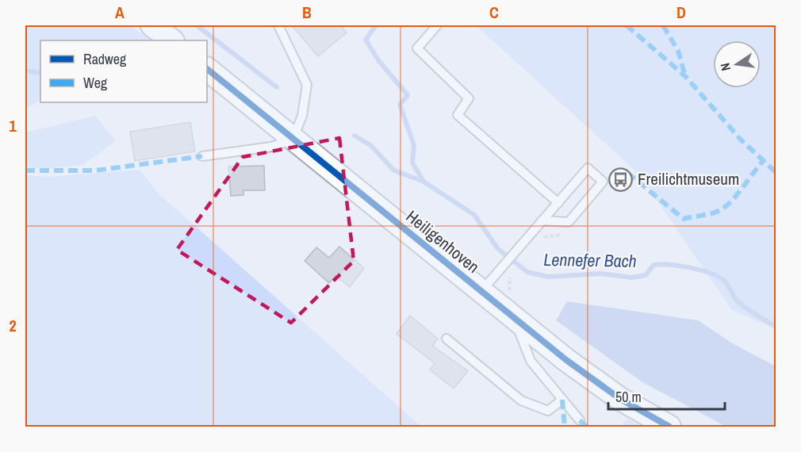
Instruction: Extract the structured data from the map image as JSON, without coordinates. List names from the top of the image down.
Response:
{
  "streets": {
    "main road": ["Heiligenhoven"]
  },
  "water": ["Lennefer Bach"],
  "places": {
    "bus stop": ["Freilichtmuseum"]
  },
  "legend": ["Radweg", "Weg"],
  "scale_bar": "50 m",
  "north": "left",
  "grid": {
    "columns": [
      "A",
      "B",
      "C",
      "D"
    ],
    "rows": ["1", "2"]
  }
}
